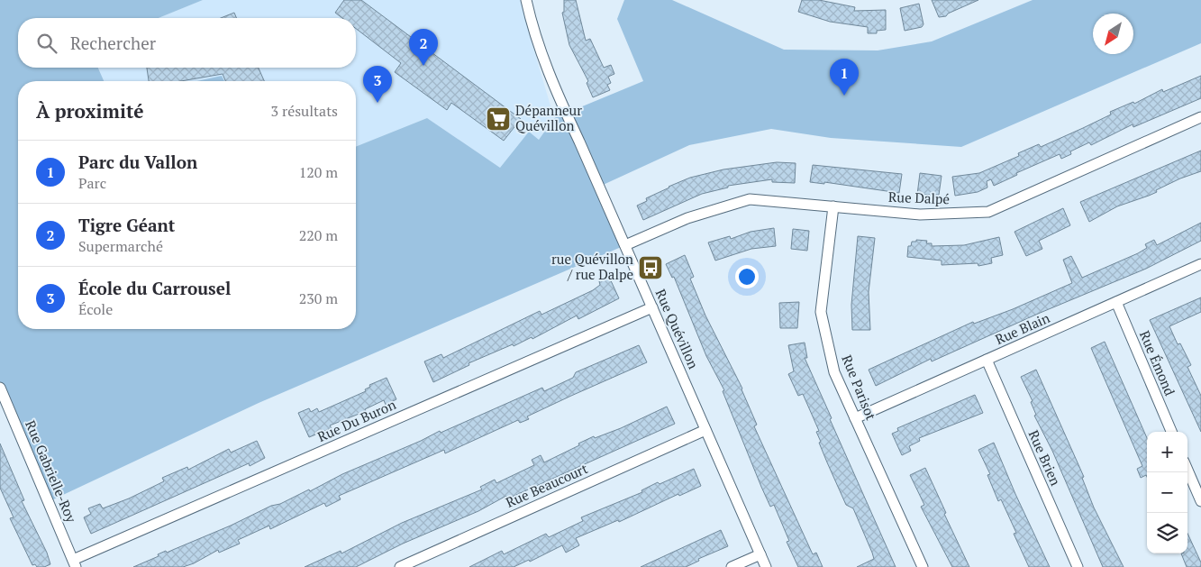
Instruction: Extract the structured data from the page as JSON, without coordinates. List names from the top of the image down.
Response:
{
  "streets": {
    "street": [
      "Rue Dalpé",
      "Rue Quévillon",
      "Rue Blain",
      "Rue Émond",
      "Rue Parisot",
      "Rue Du Buron",
      "Rue Brien",
      "Rue Gabrielle-Roy",
      "Rue Beaucourt"
    ]
  },
  "crossings": [
    ["Rue Dalpé", "Rue Quévillon"],
    ["Rue Dalpé", "Rue Parisot"],
    ["Rue Quévillon", "Rue Du Buron"],
    ["Rue Quévillon", "Rue Beaucourt"],
    ["Rue Blain", "Rue Émond"],
    ["Rue Blain", "Rue Parisot"],
    ["Rue Blain", "Rue Brien"],
    ["Rue Du Buron", "Rue Gabrielle-Roy"]
  ],
  "places": {
    "supermarket": ["Dépanneur Quévillon"],
    "bus stop": ["rue Quévillon / rue Dalpe"]
  },
  "north": "bottom left",
  "page": {
    "search": "Rechercher",
    "pins": ["2", "1", "3"],
    "heading": ["À proximité", "3 résultats"],
    "list": [
      {
        "mark": "1",
        "name": "Parc du Vallon",
        "note": "Parc",
        "value": "120 m"
      },
      {
        "mark": "2",
        "name": "Tigre Géant",
        "note": "Supermarché",
        "value": "220 m"
      },
      {
        "mark": "3",
        "name": "École du Carrousel",
        "note": "École",
        "value": "230 m"
      }
    ],
    "map_buttons": ["+", "−"]
  }
}
